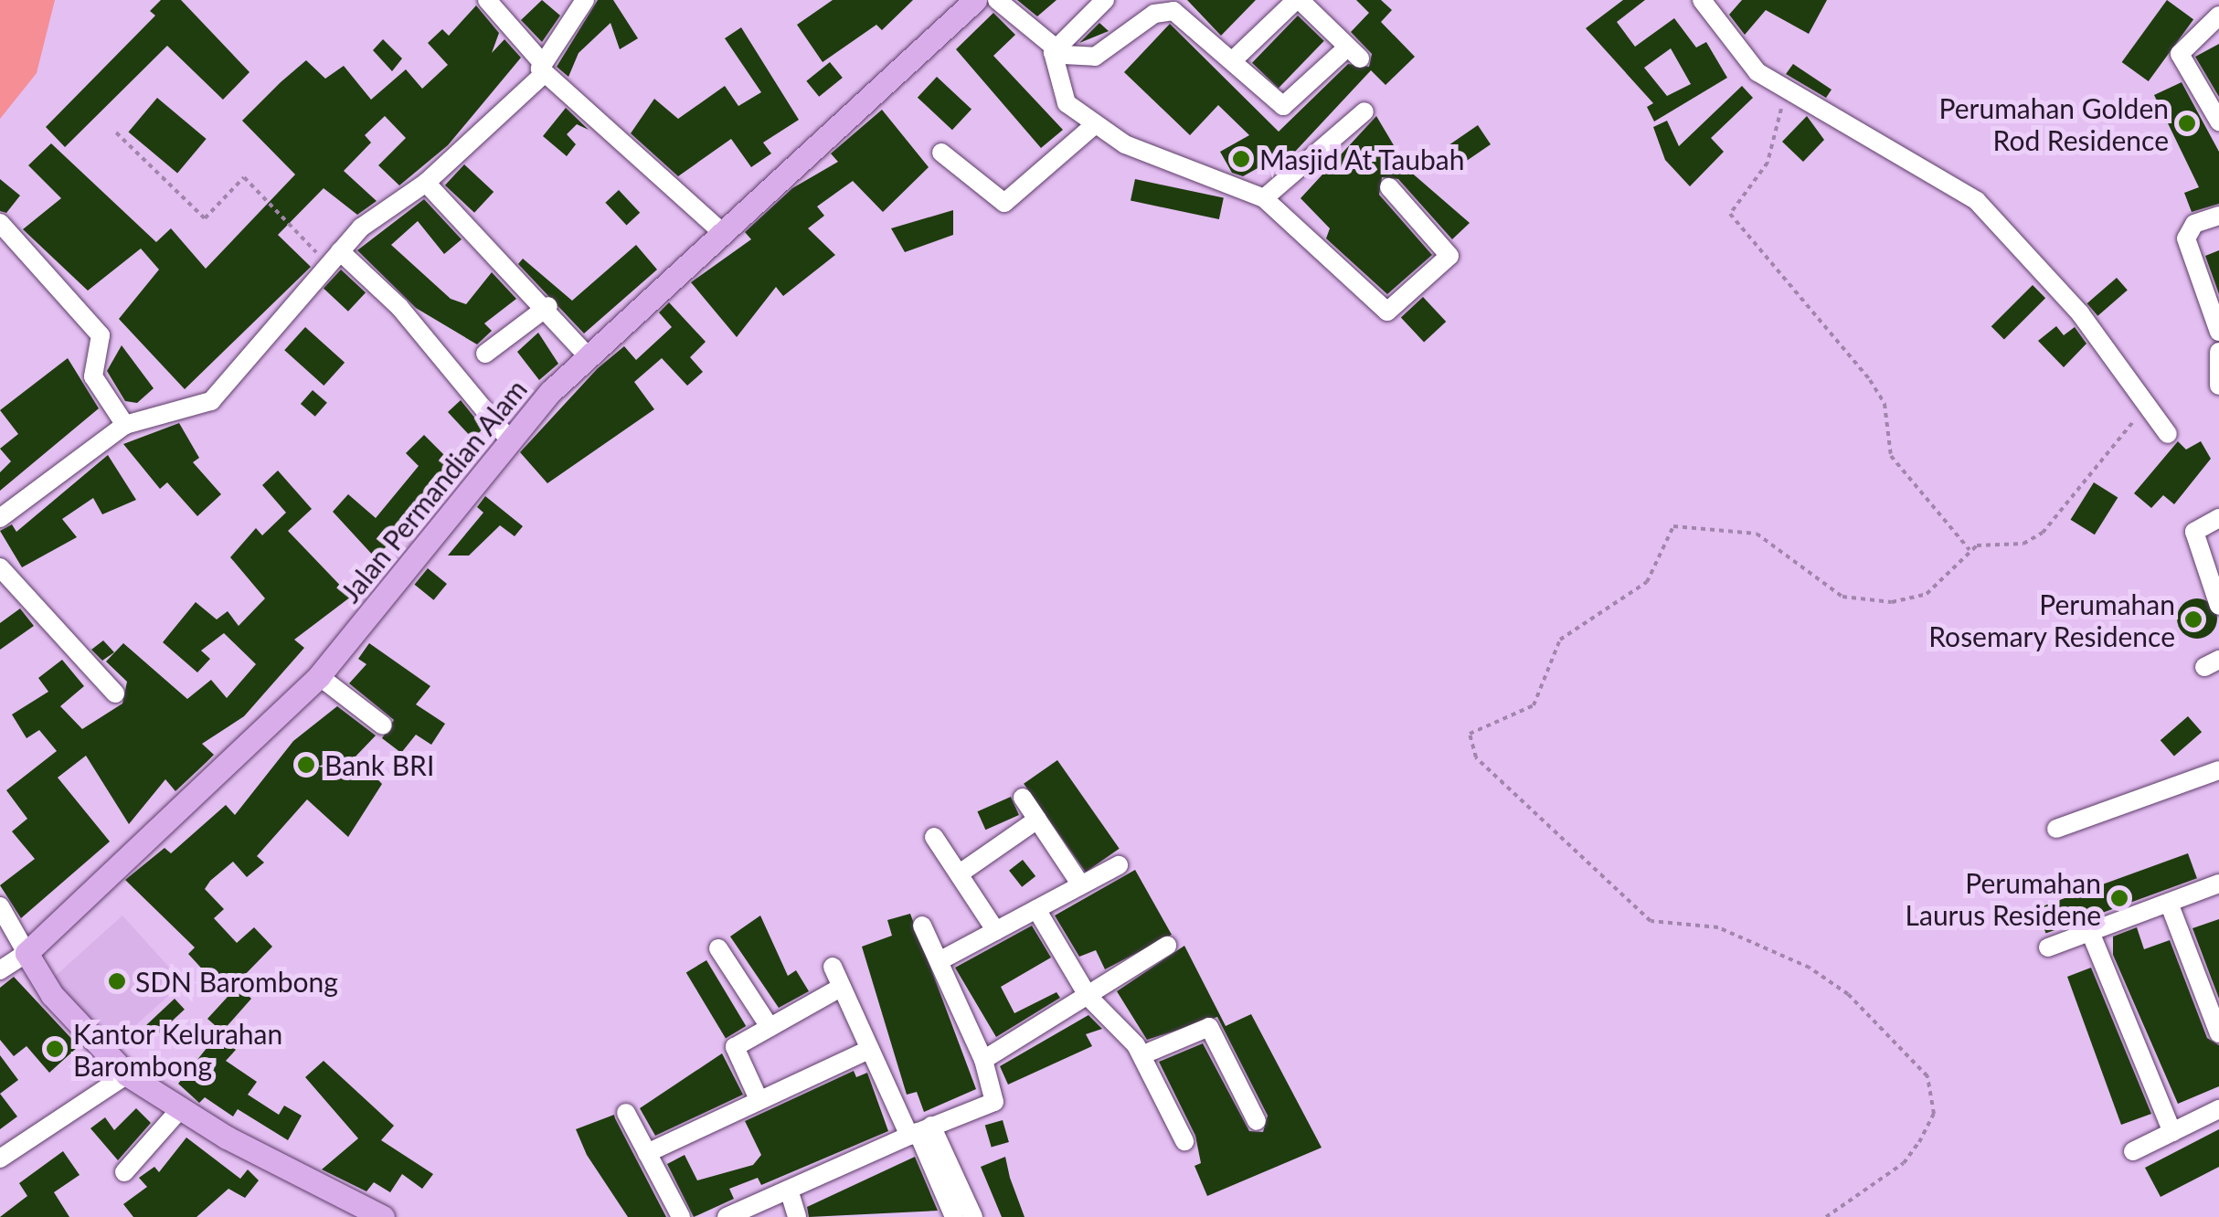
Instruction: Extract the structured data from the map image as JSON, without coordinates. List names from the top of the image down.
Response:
{
  "streets": {
    "main road": ["Jalan Permandian Alam"]
  },
  "places": [
    "Perumahan Golden Rod Residence",
    "Masjid At Taubah",
    "Perumahan Rosemary Residence",
    "Bank BRI",
    "Perumahan Laurus Residene",
    "SDN Barombong",
    "Kantor Kelurahan Barombong"
  ]
}
